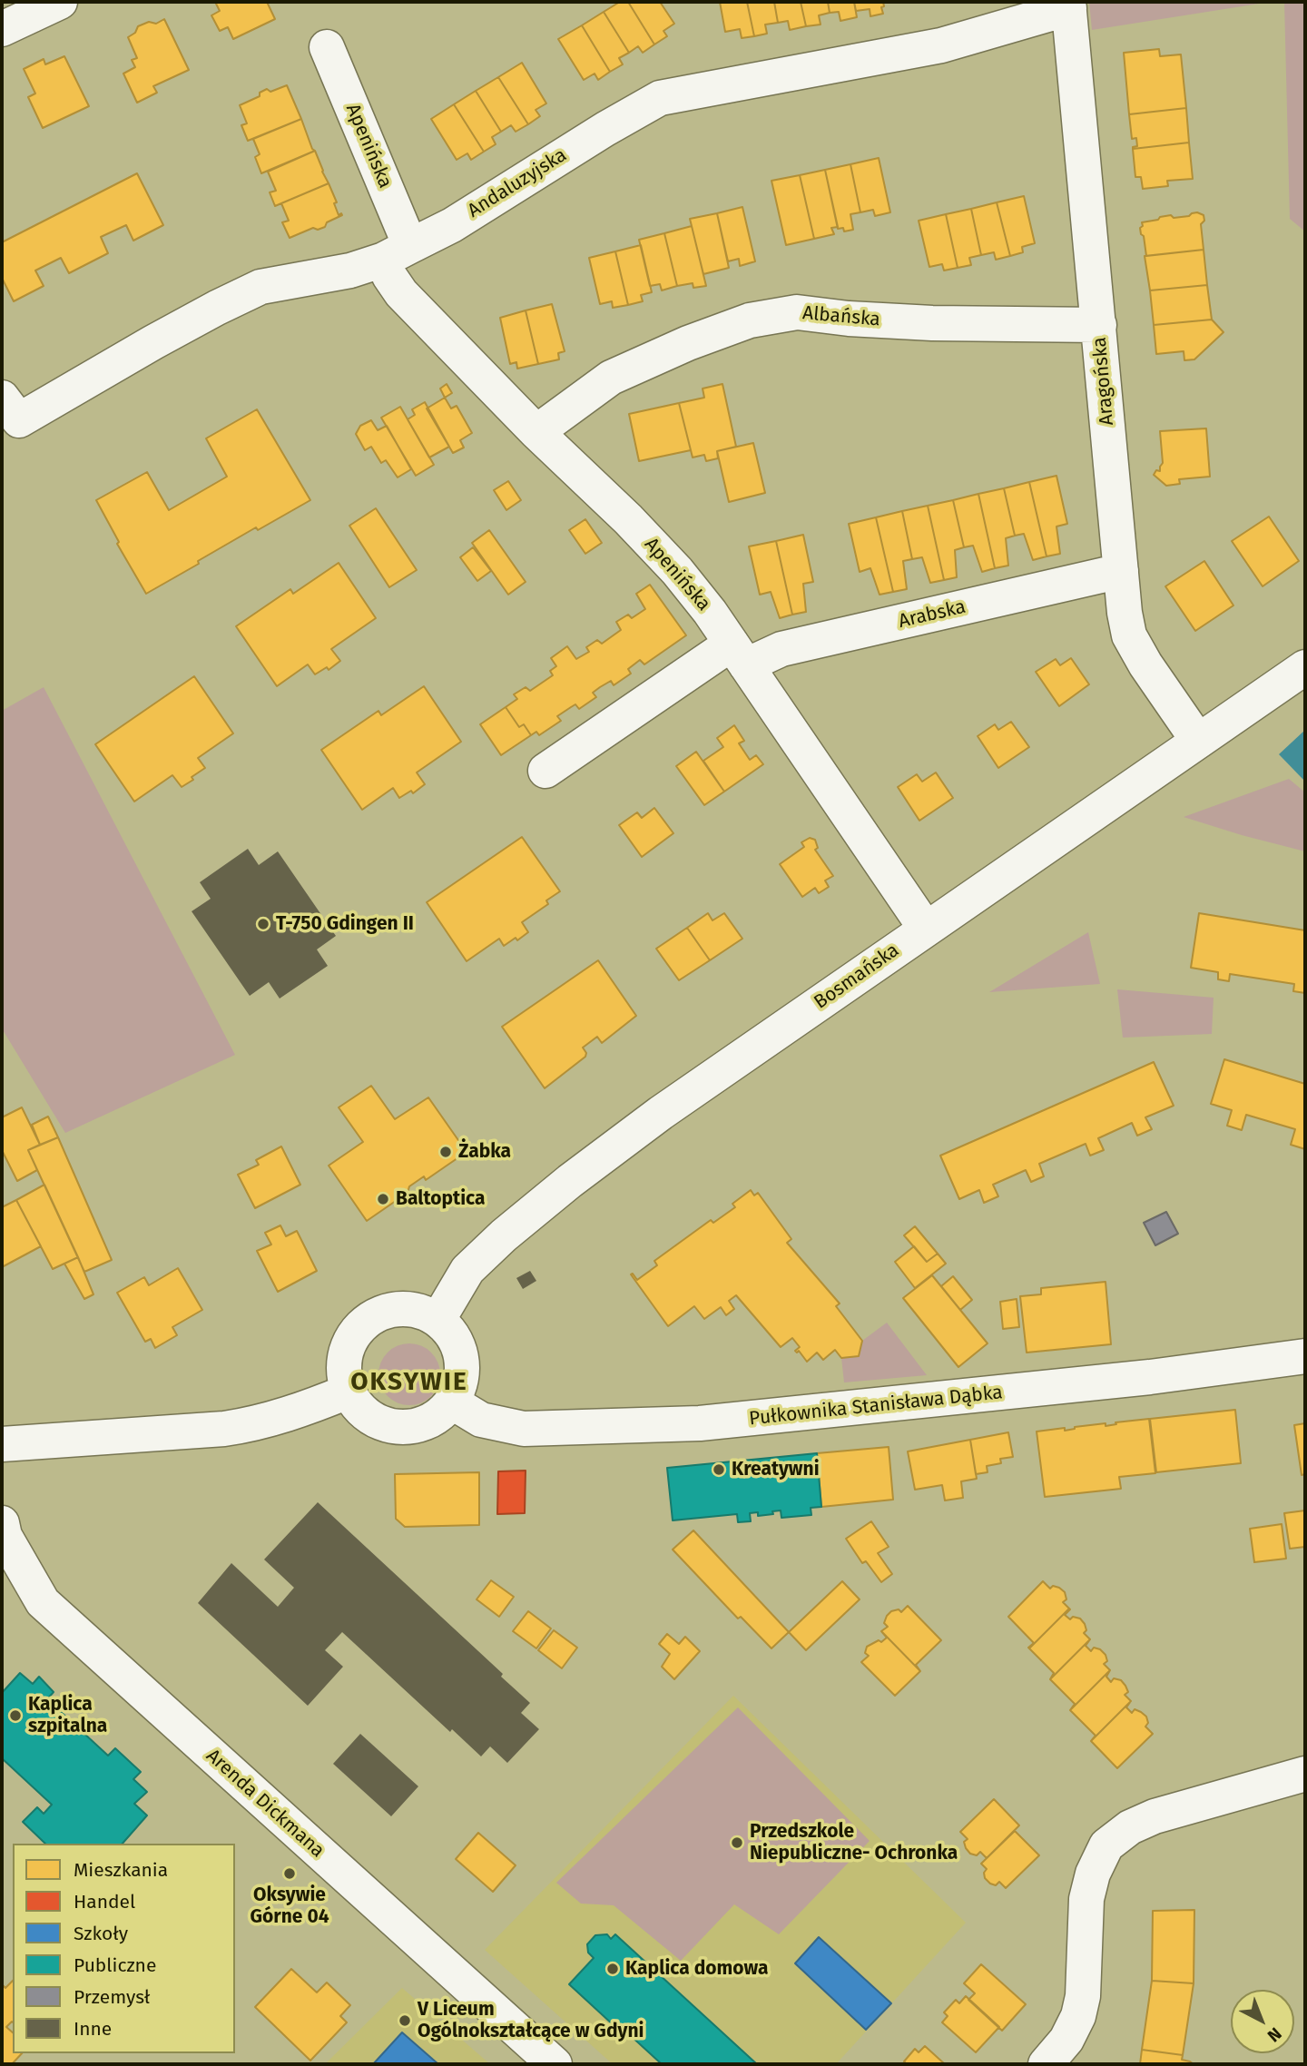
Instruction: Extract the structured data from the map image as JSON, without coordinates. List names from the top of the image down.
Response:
{
  "streets": {
    "street": [
      "Apenińska",
      "Andaluzyjska",
      "Albańska",
      "Aragońska",
      "Arabska",
      "Bosmańska",
      "Pułkownika Stanisława Dąbka",
      "Arenda Dickmana"
    ]
  },
  "crossings": [
    ["Apenińska", "Andaluzyjska"],
    ["Apenińska", "Albańska"],
    ["Apenińska", "Arabska"],
    ["Apenińska", "Bosmańska"],
    ["Andaluzyjska", "Aragońska"],
    ["Albańska", "Aragońska"],
    ["Aragońska", "Arabska"],
    ["Aragońska", "Bosmańska"],
    ["Bosmańska", "Pułkownika Stanisława Dąbka"]
  ],
  "districts": ["OKSYWIE"],
  "places": [
    "T-750 Gdingen II",
    "Żabka",
    "Baltoptica",
    "Kreatywni",
    "Kaplica szpitalna",
    "Przedszkole Niepubliczne- Ochronka",
    "Oksywie Górne 04",
    "Kaplica domowa",
    "V Liceum Ogólnokształcące w Gdyni"
  ],
  "legend": [
    "Mieszkania",
    "Handel",
    "Szkoły",
    "Publiczne",
    "Przemysł",
    "Inne"
  ],
  "north": "bottom right"
}
